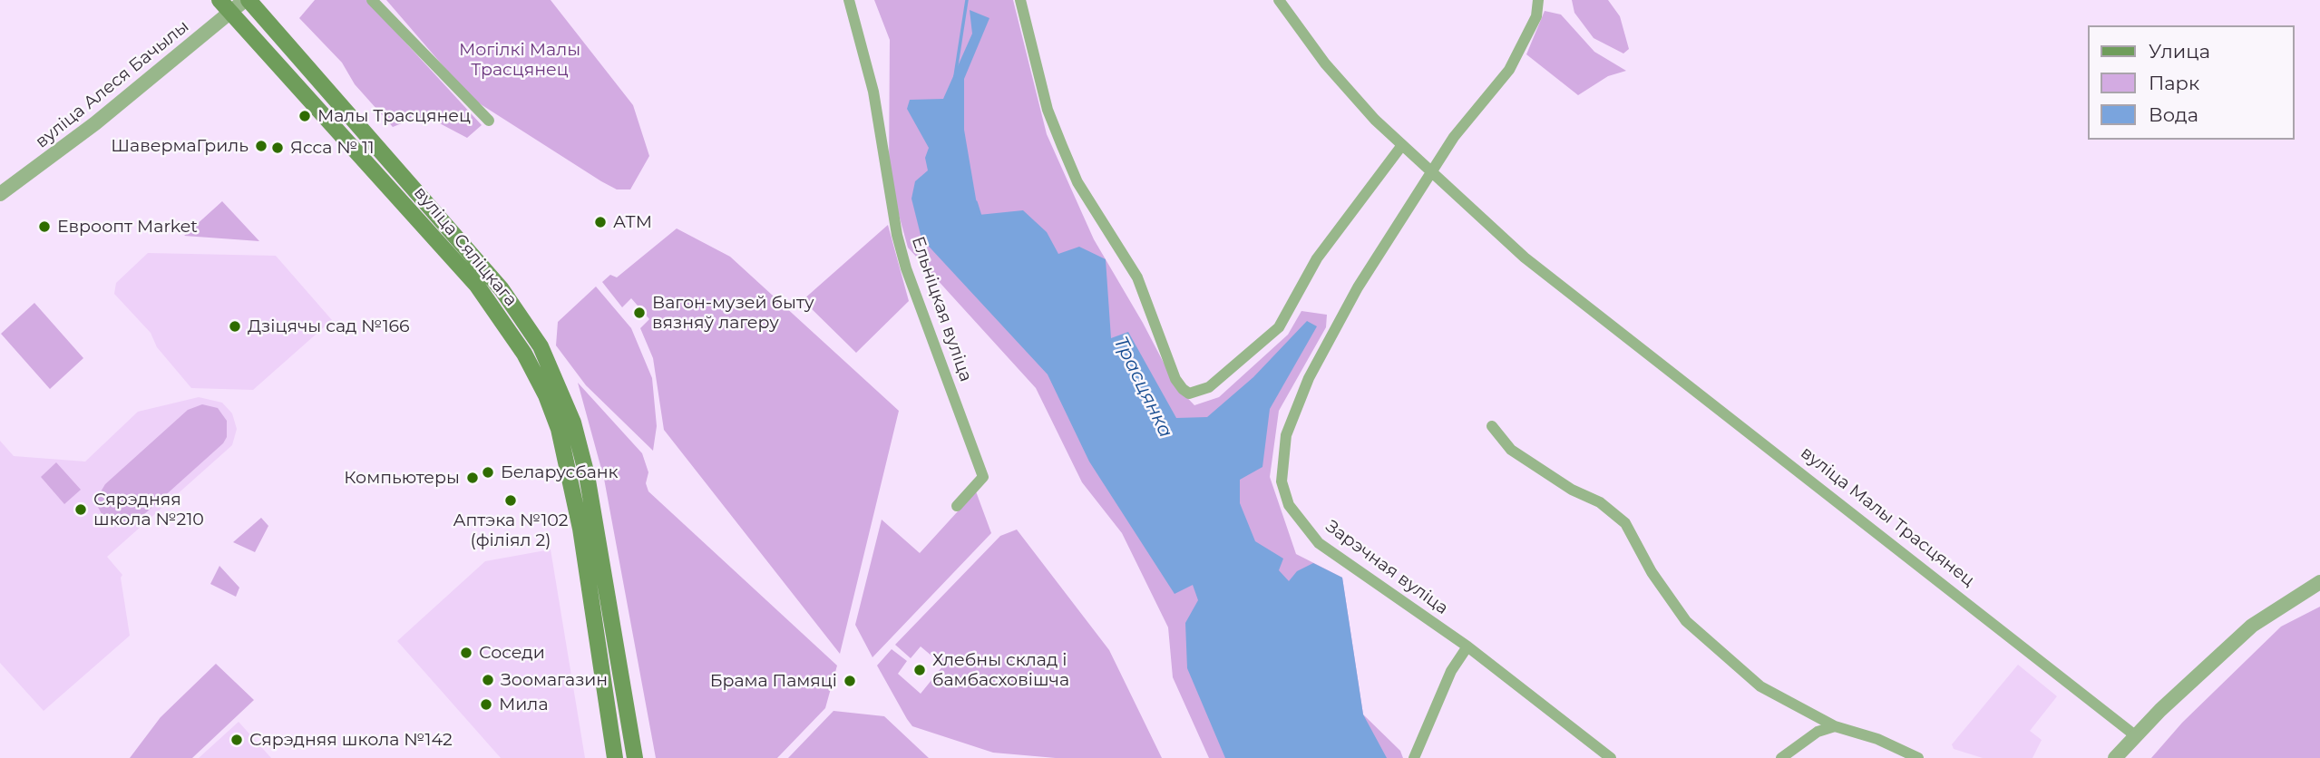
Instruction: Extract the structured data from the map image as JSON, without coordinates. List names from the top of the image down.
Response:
{
  "streets": {
    "main road": ["вуліца Сяліцкага"],
    "street": [
      "вуліца Алеся Бачылы",
      "Ельніцкая вуліца",
      "вуліца Малы Трасцянец",
      "Зарэчная вуліца"
    ]
  },
  "crossings": [
    ["вуліца Алеся Бачылы", "вуліца Сяліцкага"],
    ["вуліца Малы Трасцянец", "Зарэчная вуліца"]
  ],
  "water": ["Трасцянка"],
  "parks": ["Могілкі Малы Трасцянец"],
  "places": [
    "Малы Трасцянец",
    "ШавермаГриль",
    "Ясса № 11",
    "АТМ",
    "Евроопт Market",
    "Вагон-музей быту вязняў лагеру",
    "Дзіцячы сад №166",
    "Беларусбанк",
    "Компьютеры",
    "Аптэка №102 (філіял 2)",
    "Сярэдняя школа №210",
    "Соседи",
    "Хлебны склад і бамбасховішча",
    "Зоомагазин",
    "Брама Памяці",
    "Мила",
    "Сярэдняя школа №142"
  ],
  "legend": ["Улица", "Парк", "Вода"]
}
